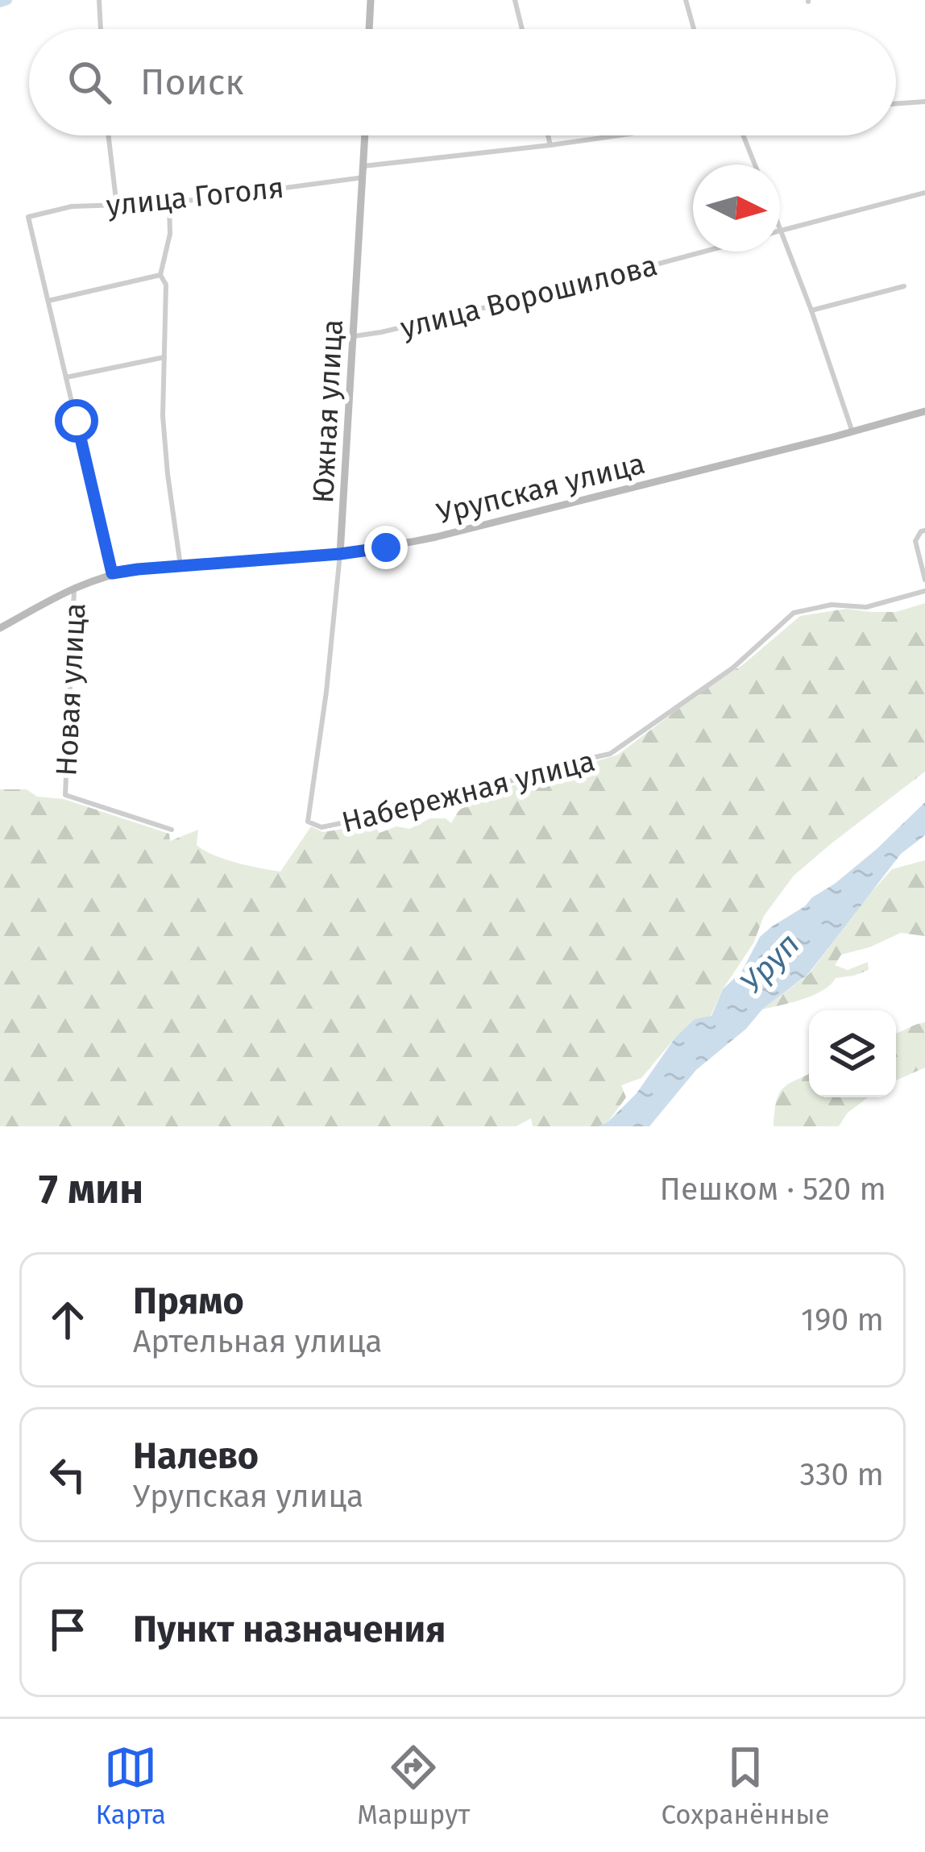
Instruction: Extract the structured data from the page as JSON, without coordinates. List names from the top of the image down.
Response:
{
  "streets": {
    "street": [
      "улица Гоголя",
      "улица Ворошилова",
      "Южная улица",
      "Урупская улица",
      "Новая улица",
      "Набережная улица"
    ]
  },
  "crossings": [
    ["улица Гоголя", "Южная улица"],
    ["улица Ворошилова", "Южная улица"],
    ["Южная улица", "Урупская улица"],
    ["Южная улица", "Набережная улица"],
    ["Урупская улица", "Новая улица"]
  ],
  "water": ["Уруп"],
  "north": "right",
  "page": {
    "search": "Поиск",
    "heading": ["7 мин", "Пешком · 520 m"],
    "list": [
      ["Прямо", "Артельная улица", "190 m"],
      ["Налево", "Урупская улица", "330 m"],
      "Пункт назначения"
    ],
    "nav": ["Карта", "Маршрут", "Сохранённые"]
  }
}
